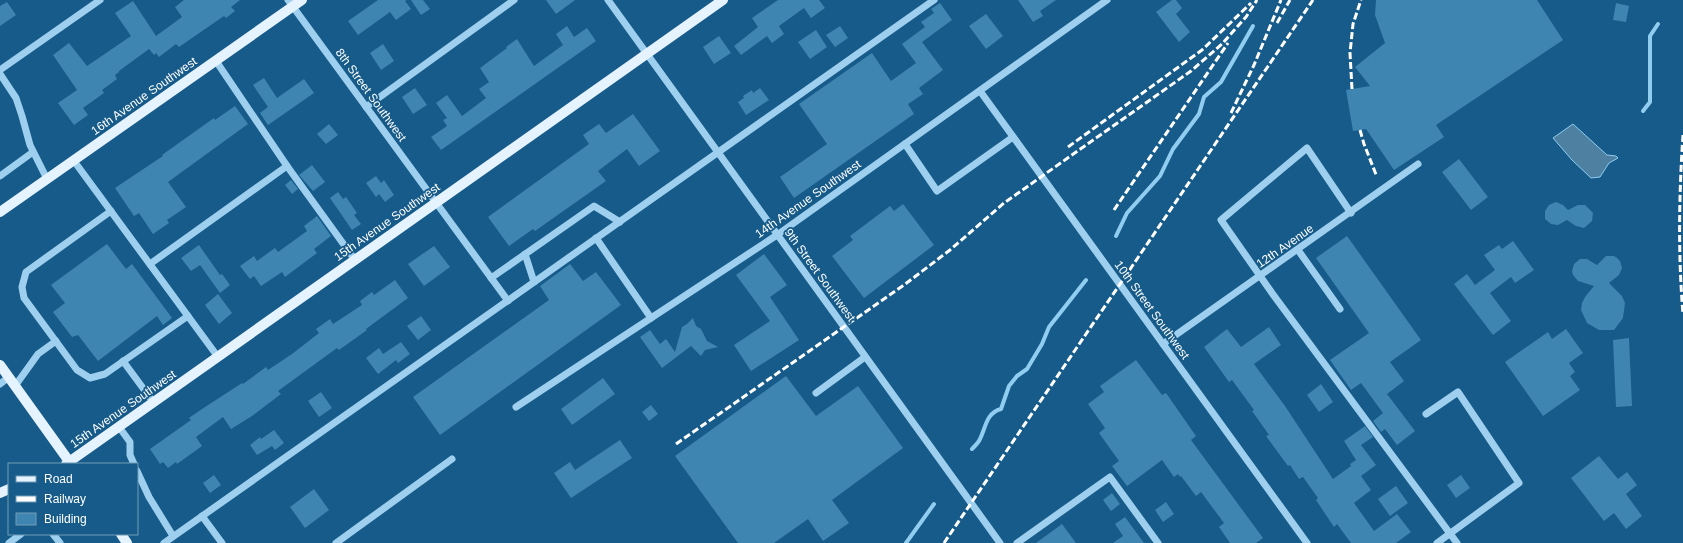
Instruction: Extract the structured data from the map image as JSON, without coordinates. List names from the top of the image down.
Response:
{
  "streets": {
    "main road": ["16th Avenue Southwest", "15th Avenue Southwest"],
    "street": [
      "8th Street Southwest",
      "14th Avenue Southwest",
      "12th Avenue",
      "9th Street Southwest",
      "10th Street Southwest"
    ]
  },
  "crossings": [
    ["8th Street Southwest", "16th Avenue Southwest"],
    ["8th Street Southwest", "15th Avenue Southwest"],
    ["14th Avenue Southwest", "9th Street Southwest"],
    ["14th Avenue Southwest", "10th Street Southwest"],
    ["15th Avenue Southwest", "9th Street Southwest"],
    ["12th Avenue", "10th Street Southwest"]
  ],
  "legend": ["Road", "Railway", "Building"]
}
